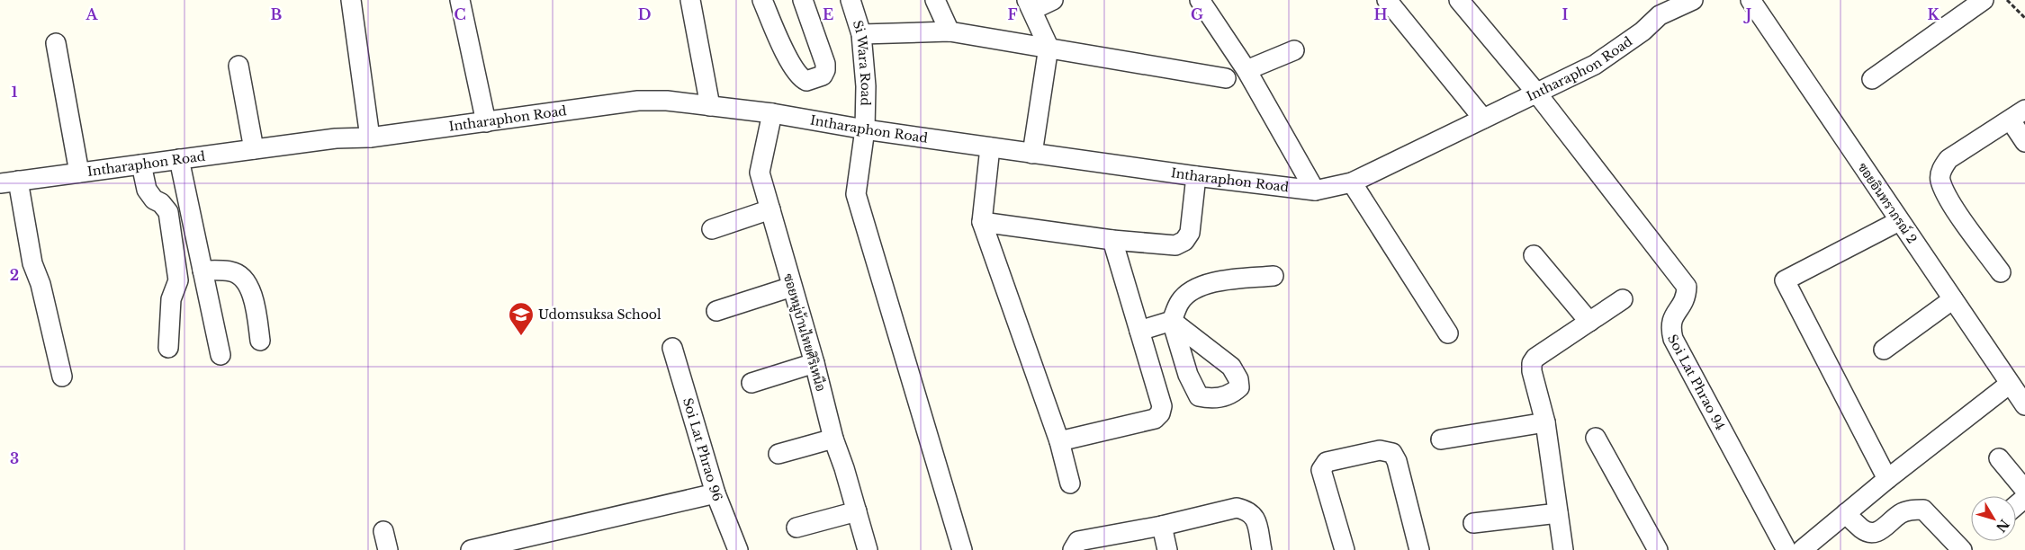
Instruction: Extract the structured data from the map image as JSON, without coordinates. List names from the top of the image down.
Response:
{
  "streets": {
    "street": [
      "Si Wara Road",
      "Intharaphon Road",
      "ซอยอินทราภรณ์ 2",
      "ซอยหมู่บ้านไทยศิริเหนือ",
      "Soi Lat Phrao 94",
      "Soi Lat Phrao 96"
    ]
  },
  "crossings": [
    ["Si Wara Road", "Intharaphon Road"],
    ["Intharaphon Road", "ซอยหมู่บ้านไทยศิริเหนือ"],
    ["Intharaphon Road", "Soi Lat Phrao 94"]
  ],
  "places": {
    "school or university": ["Udomsuksa School"]
  },
  "north": "bottom right",
  "grid": {
    "columns": [
      "A",
      "B",
      "C",
      "D",
      "E",
      "F",
      "G",
      "H",
      "I",
      "J",
      "K"
    ],
    "rows": ["1", "2", "3"]
  }
}
